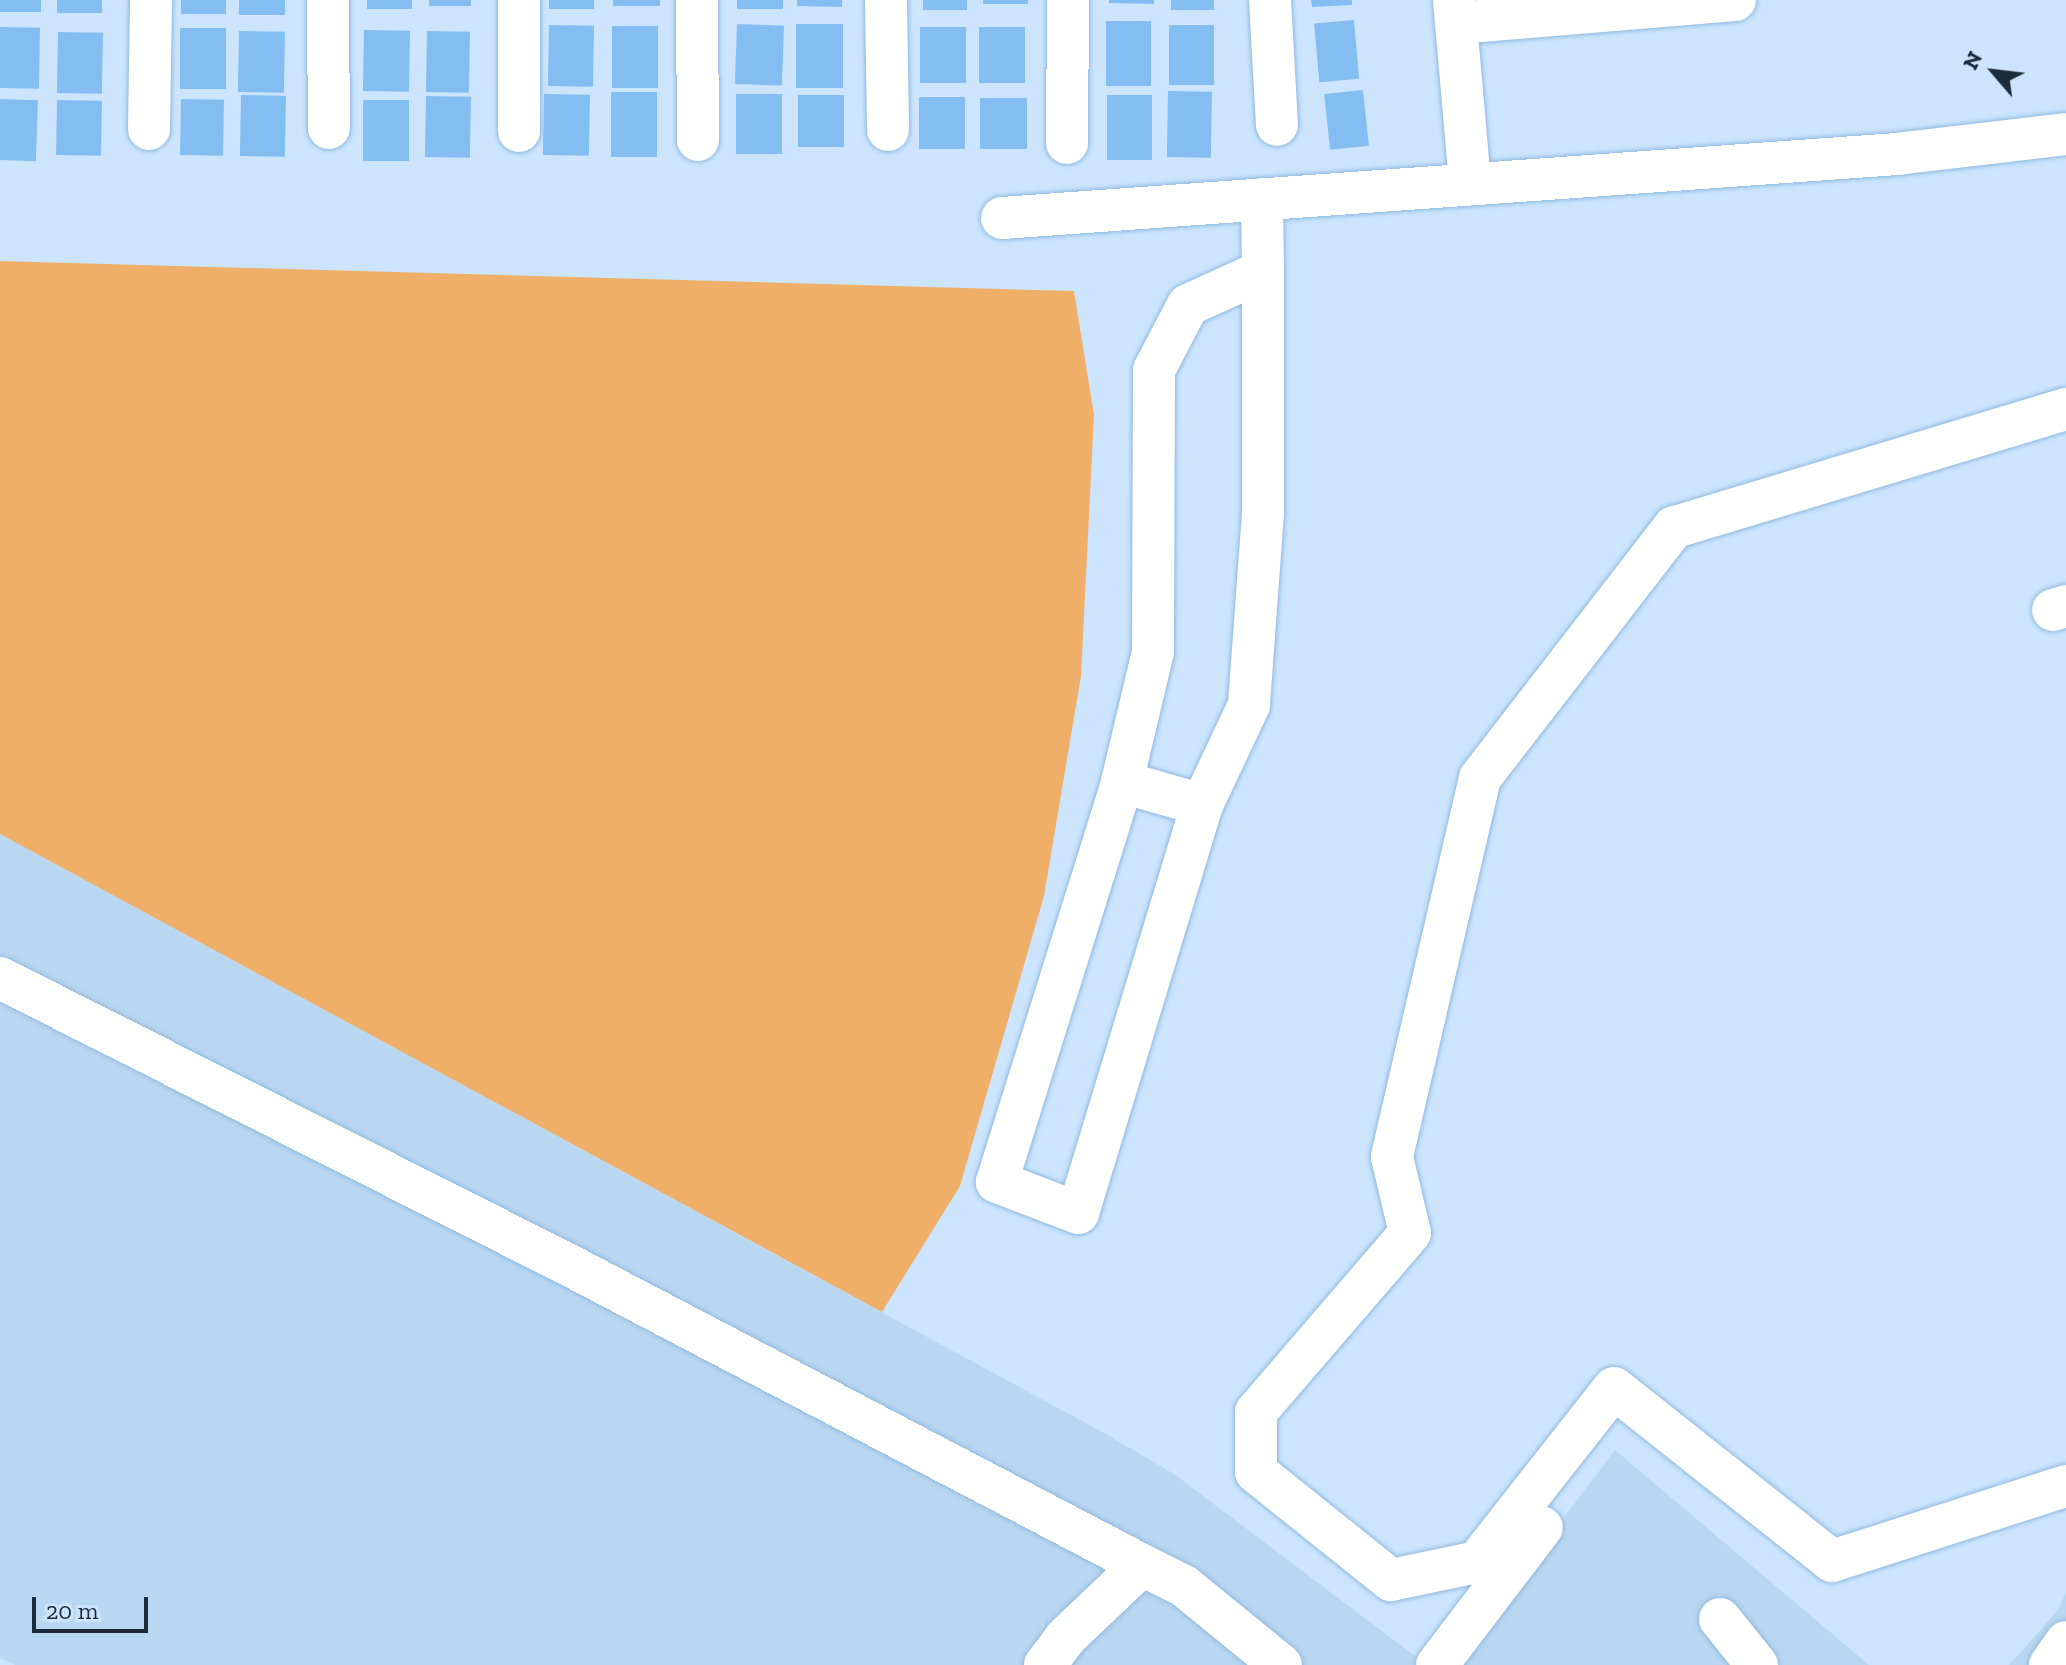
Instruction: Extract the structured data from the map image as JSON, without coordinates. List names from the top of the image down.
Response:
{
  "scale_bar": "20 m",
  "north": "top left"
}
